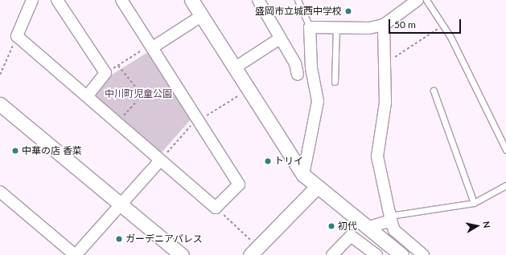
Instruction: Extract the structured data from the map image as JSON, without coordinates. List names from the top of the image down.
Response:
{
  "parks": ["中川町児童公園"],
  "places": [
    "盛岡市立城西中学校",
    "中華の店 香菜",
    "トリイ",
    "初代",
    "ガーデニアパレス"
  ],
  "scale_bar": "50 m",
  "north": "right"
}
